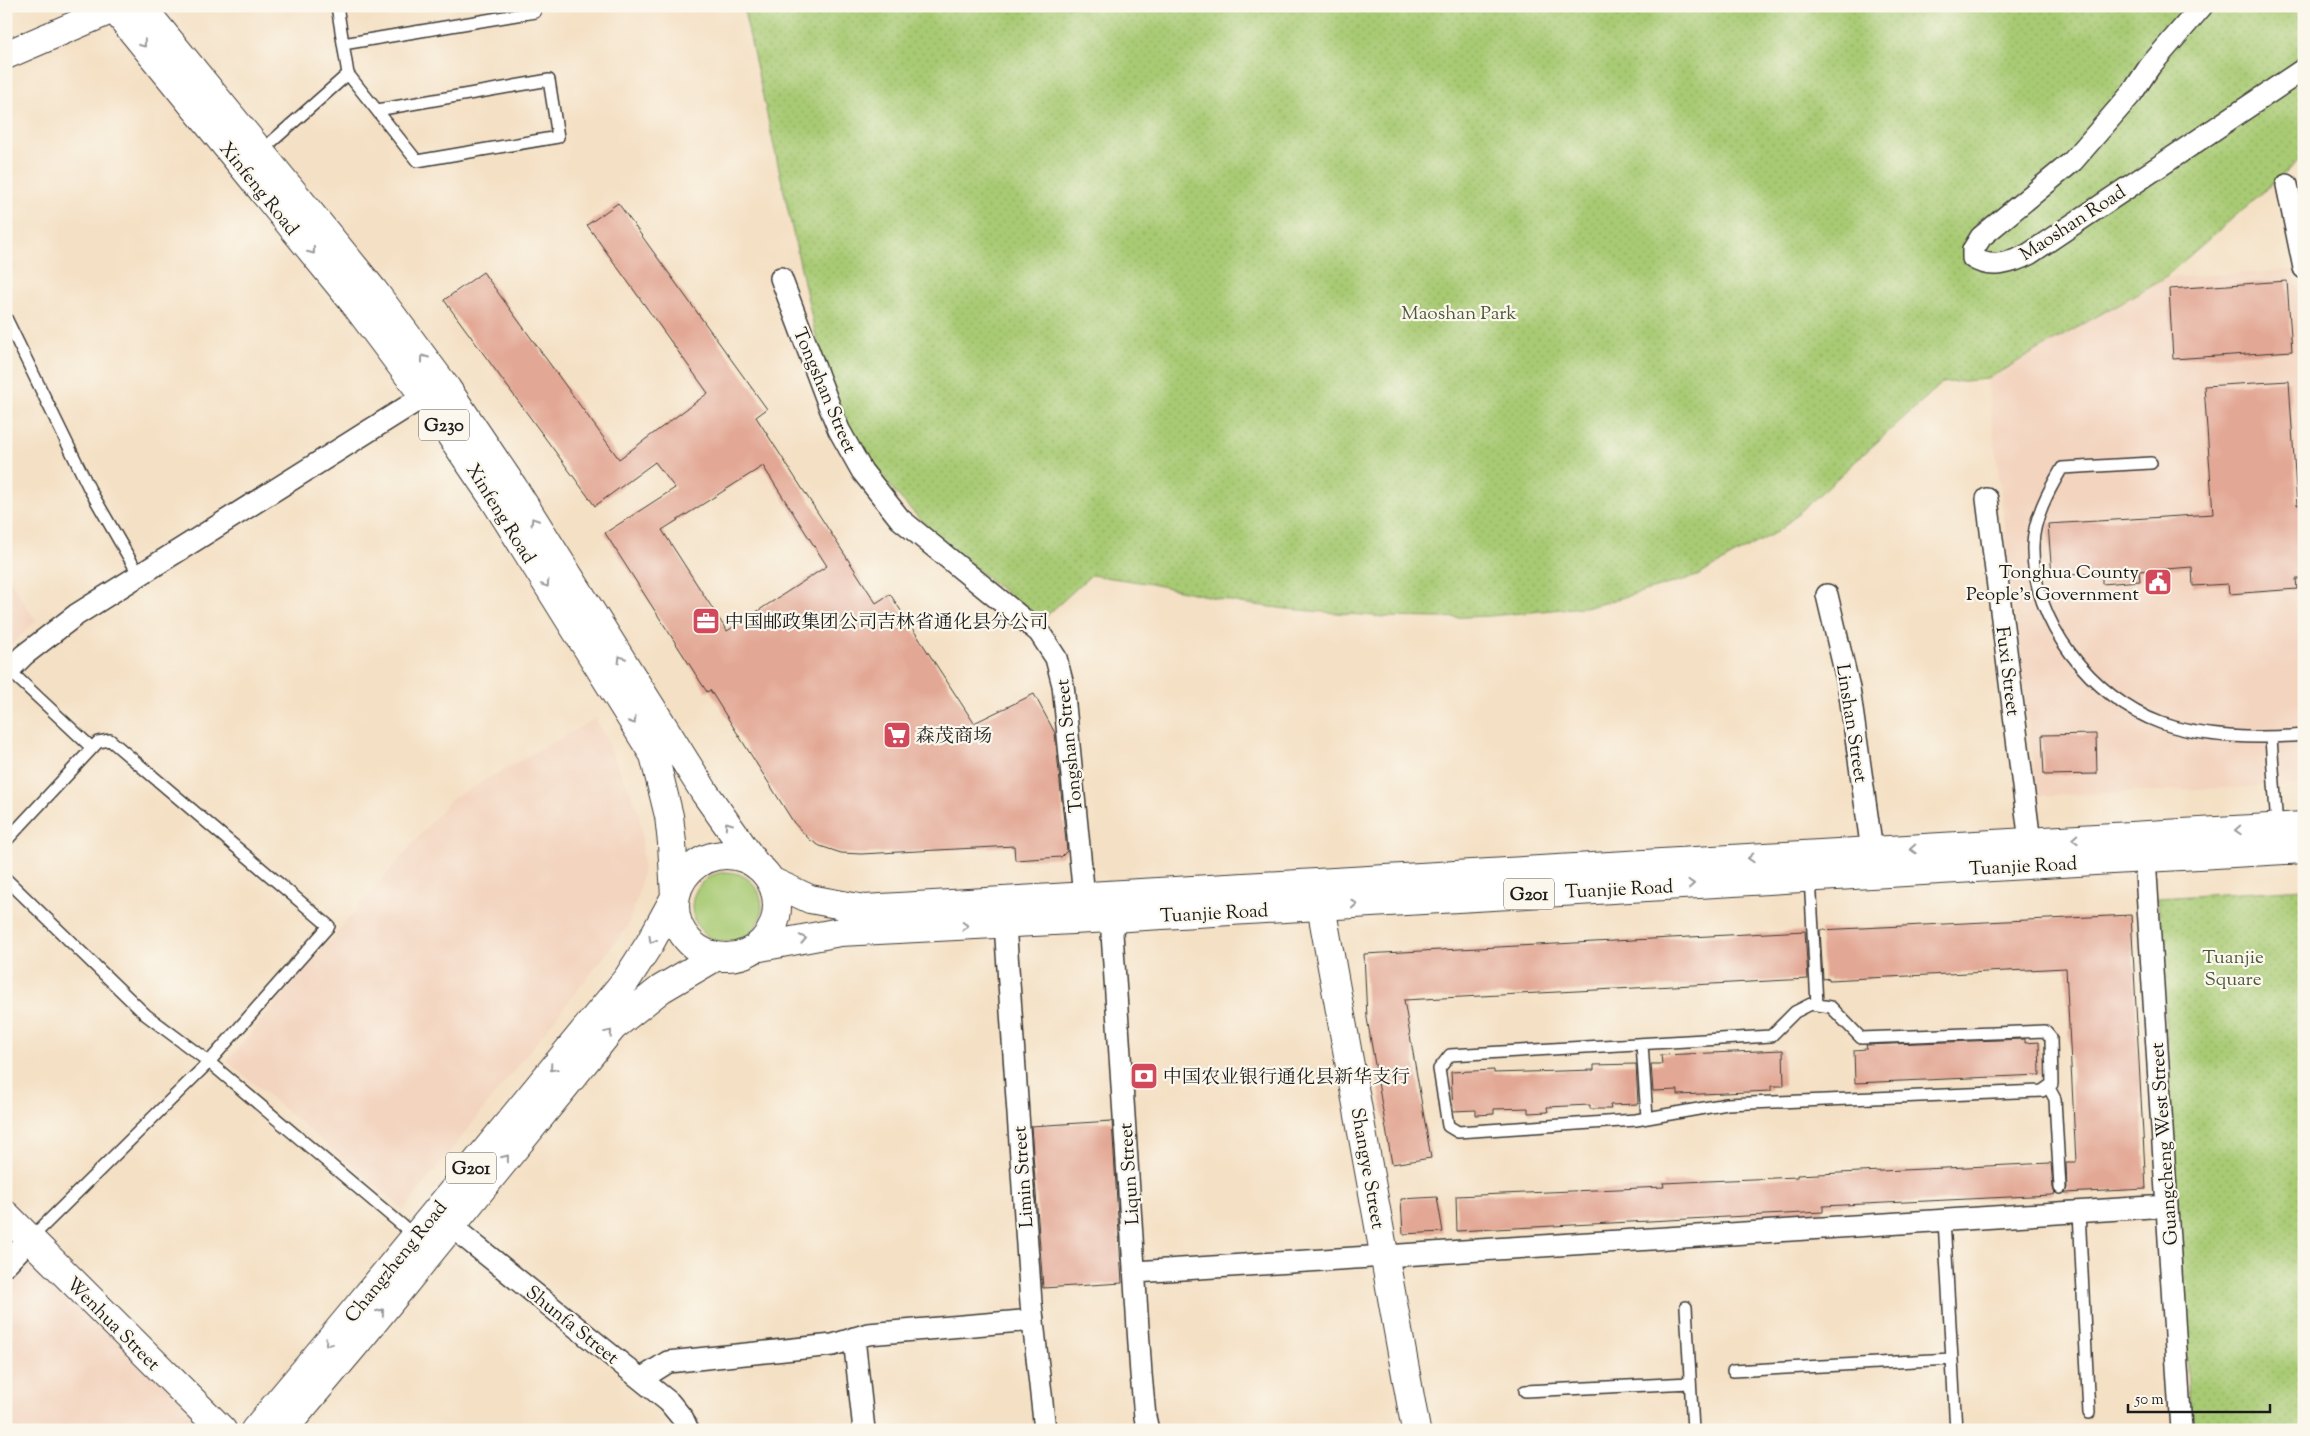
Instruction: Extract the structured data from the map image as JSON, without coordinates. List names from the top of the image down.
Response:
{
  "streets": {
    "main road": [
      "Xinfeng Road",
      "G230",
      "Tuanjie Road",
      "G201",
      "Shangye Street",
      "Changzheng Road",
      "Wenhua Street"
    ],
    "street": [
      "Maoshan Road",
      "Tongshan Street",
      "Fuxi Street",
      "Linshan Street",
      "Guangcheng West Street",
      "Liqun Street",
      "Limin Street",
      "Shunfa Street"
    ]
  },
  "crossings": [
    ["Xinfeng Road", "Tuanjie Road"],
    ["Xinfeng Road", "Changzheng Road"],
    ["Tongshan Street", "Tuanjie Road"],
    ["Fuxi Street", "Tuanjie Road"],
    ["Linshan Street", "Tuanjie Road"],
    ["Tuanjie Road", "Guangcheng West Street"],
    ["Tuanjie Road", "Shangye Street"],
    ["Tuanjie Road", "Liqun Street"],
    ["Tuanjie Road", "Limin Street"],
    ["Tuanjie Road", "Changzheng Road"],
    ["Changzheng Road", "Shunfa Street"]
  ],
  "parks": ["Maoshan Park", "Tuanjie Square"],
  "places": {
    "public building": ["Tonghua County People's Government"],
    "office": ["中国邮政集团公司吉林省通化县分公司"],
    "supermarket": ["森茂商场"],
    "bank": ["中国农业银行通化县新华支行"]
  },
  "scale_bar": "50 m"
}
